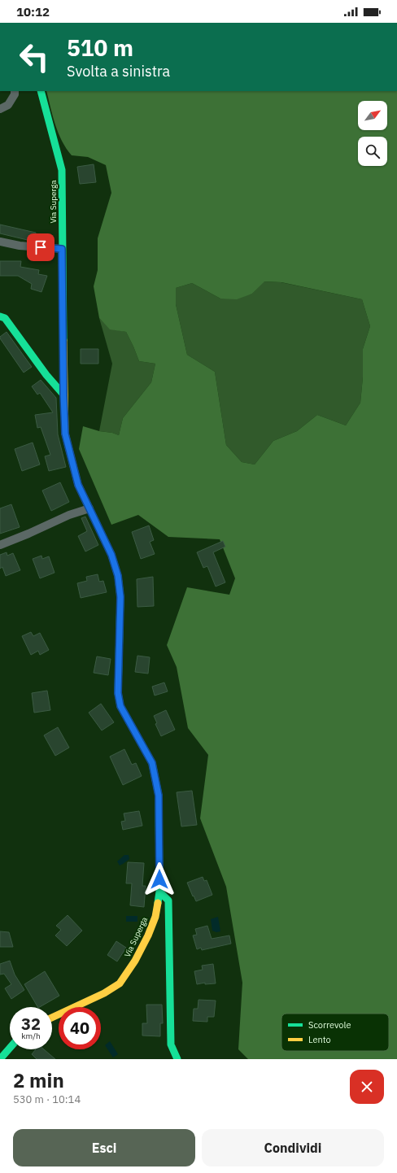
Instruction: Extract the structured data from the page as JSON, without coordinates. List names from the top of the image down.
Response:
{
  "streets": {
    "street": ["Via Superga"]
  },
  "legend": ["Scorrevole", "Lento"],
  "north": "top right",
  "page": {
    "status": "10:12",
    "turn": ["510 m", "Svolta a sinistra"],
    "speed": "32 km/h",
    "limit": "40",
    "heading": ["2 min", "530 m · 10:14"],
    "buttons": ["Esci", "Condividi"]
  }
}
